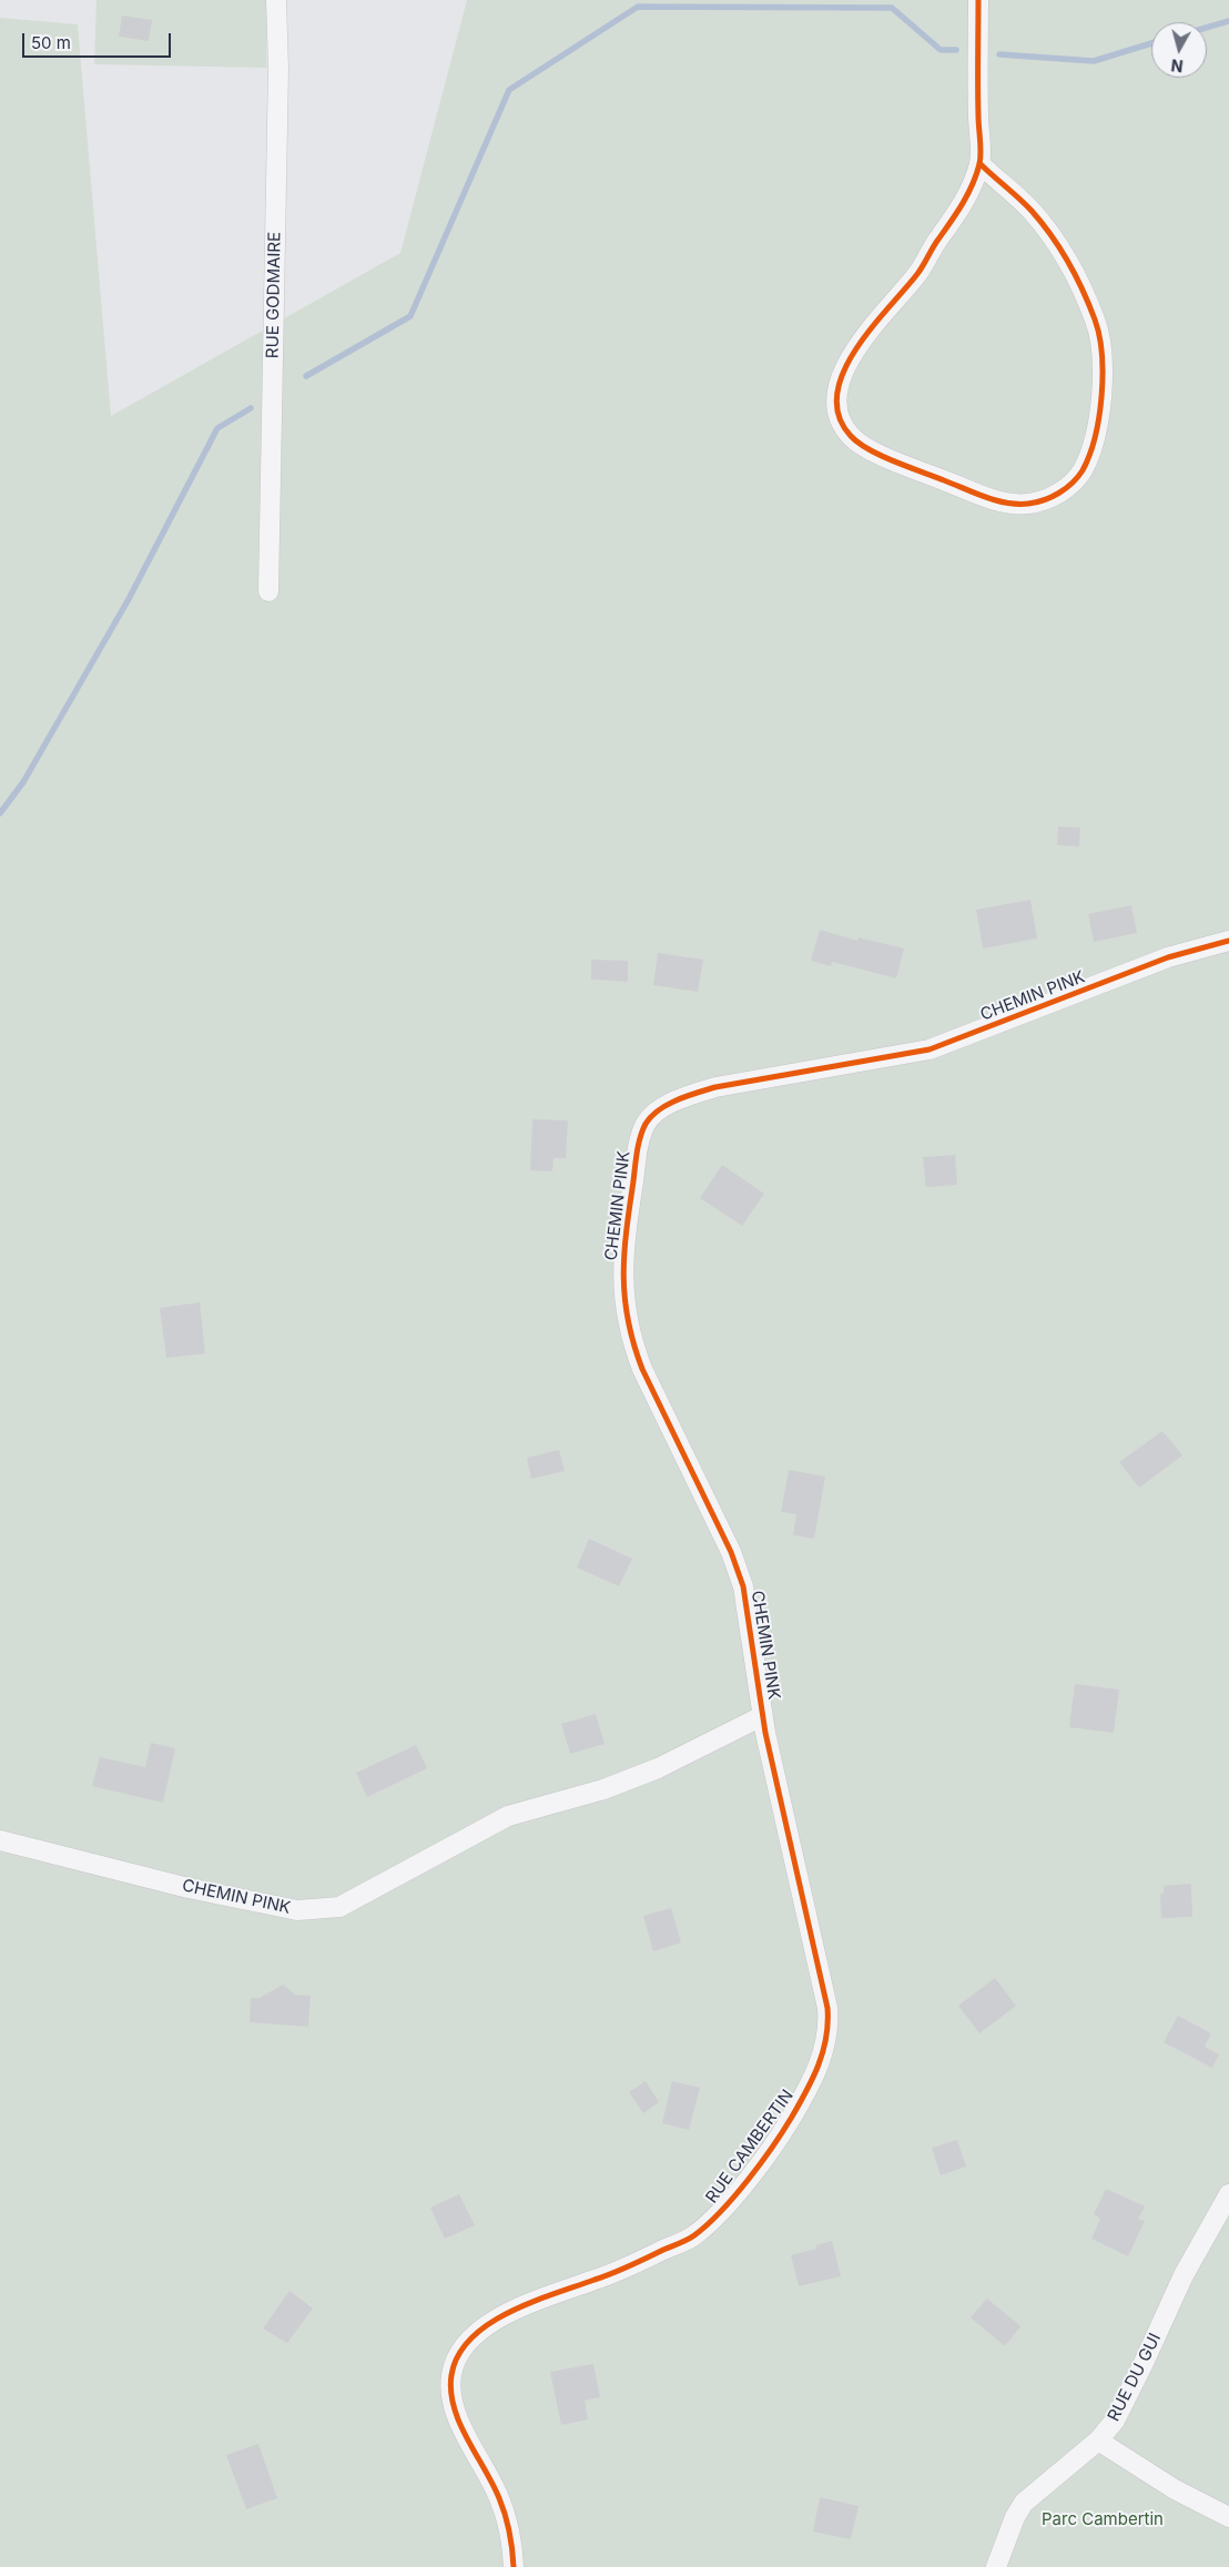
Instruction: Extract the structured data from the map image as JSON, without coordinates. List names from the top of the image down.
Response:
{
  "streets": {
    "street": [
      "RUE GODMAIRE",
      "CHEMIN PINK",
      "RUE CAMBERTIN",
      "RUE DU GUI"
    ]
  },
  "crossings": [
    ["CHEMIN PINK", "RUE CAMBERTIN"]
  ],
  "parks": ["Parc Cambertin"],
  "scale_bar": "50 m",
  "north": "bottom"
}
